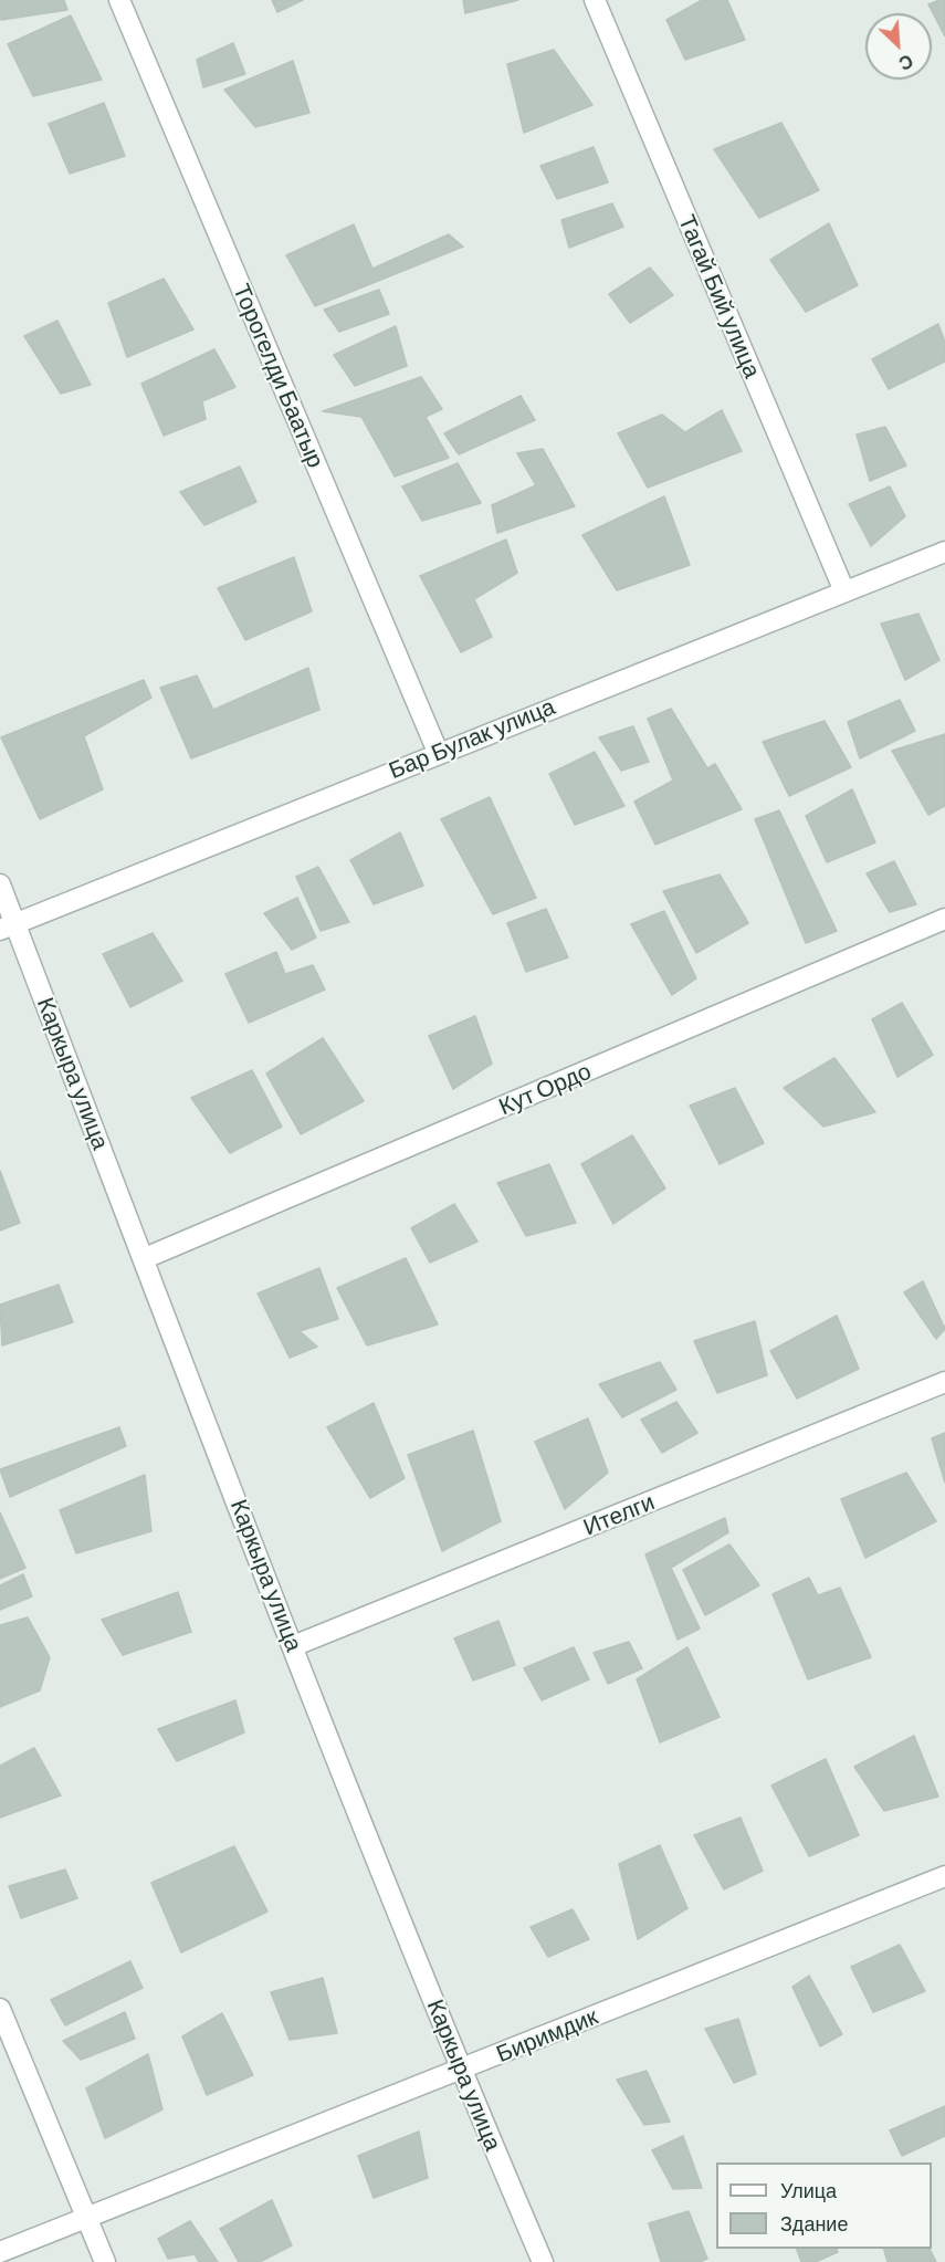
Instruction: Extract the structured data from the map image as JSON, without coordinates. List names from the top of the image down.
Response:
{
  "streets": {
    "street": [
      "Тагай Бий улица",
      "Торогелди Баатыр",
      "Бар Булак улица",
      "Каркыра улица",
      "Кут Ордо",
      "Ителги",
      "Биримдик"
    ]
  },
  "crossings": [
    ["Тагай Бий улица", "Бар Булак улица"],
    ["Торогелди Баатыр", "Бар Булак улица"],
    ["Бар Булак улица", "Каркыра улица"],
    ["Каркыра улица", "Кут Ордо"],
    ["Каркыра улица", "Ителги"],
    ["Каркыра улица", "Биримдик"]
  ],
  "legend": ["Улица", "Здание"],
  "north": "bottom right"
}
